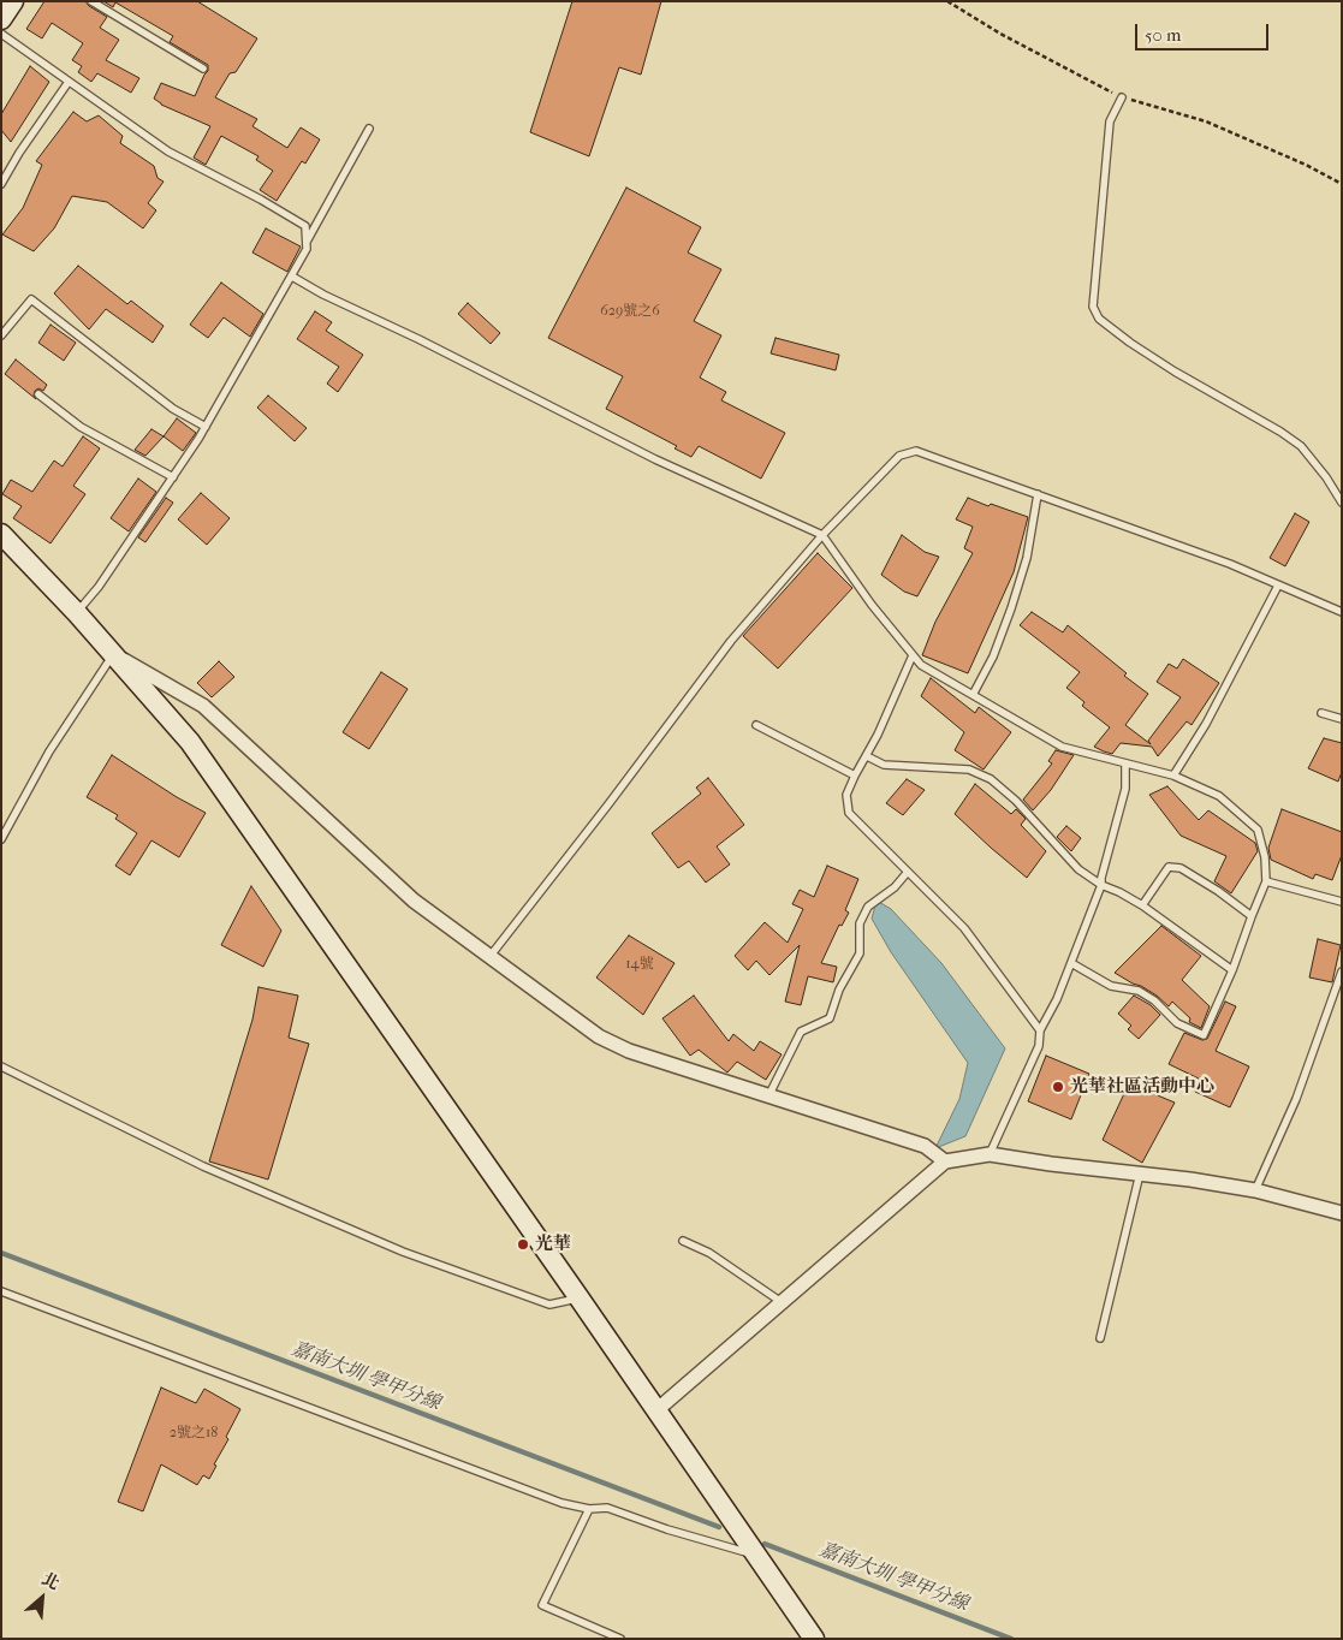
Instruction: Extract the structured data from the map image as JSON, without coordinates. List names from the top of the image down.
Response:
{
  "water": ["嘉南大圳 學甲分線"],
  "places": ["光華社區活動中心", "光華"],
  "house_numbers": ["629號之6", "14號", "2號之18"],
  "scale_bar": "50 m",
  "north": "top right"
}
